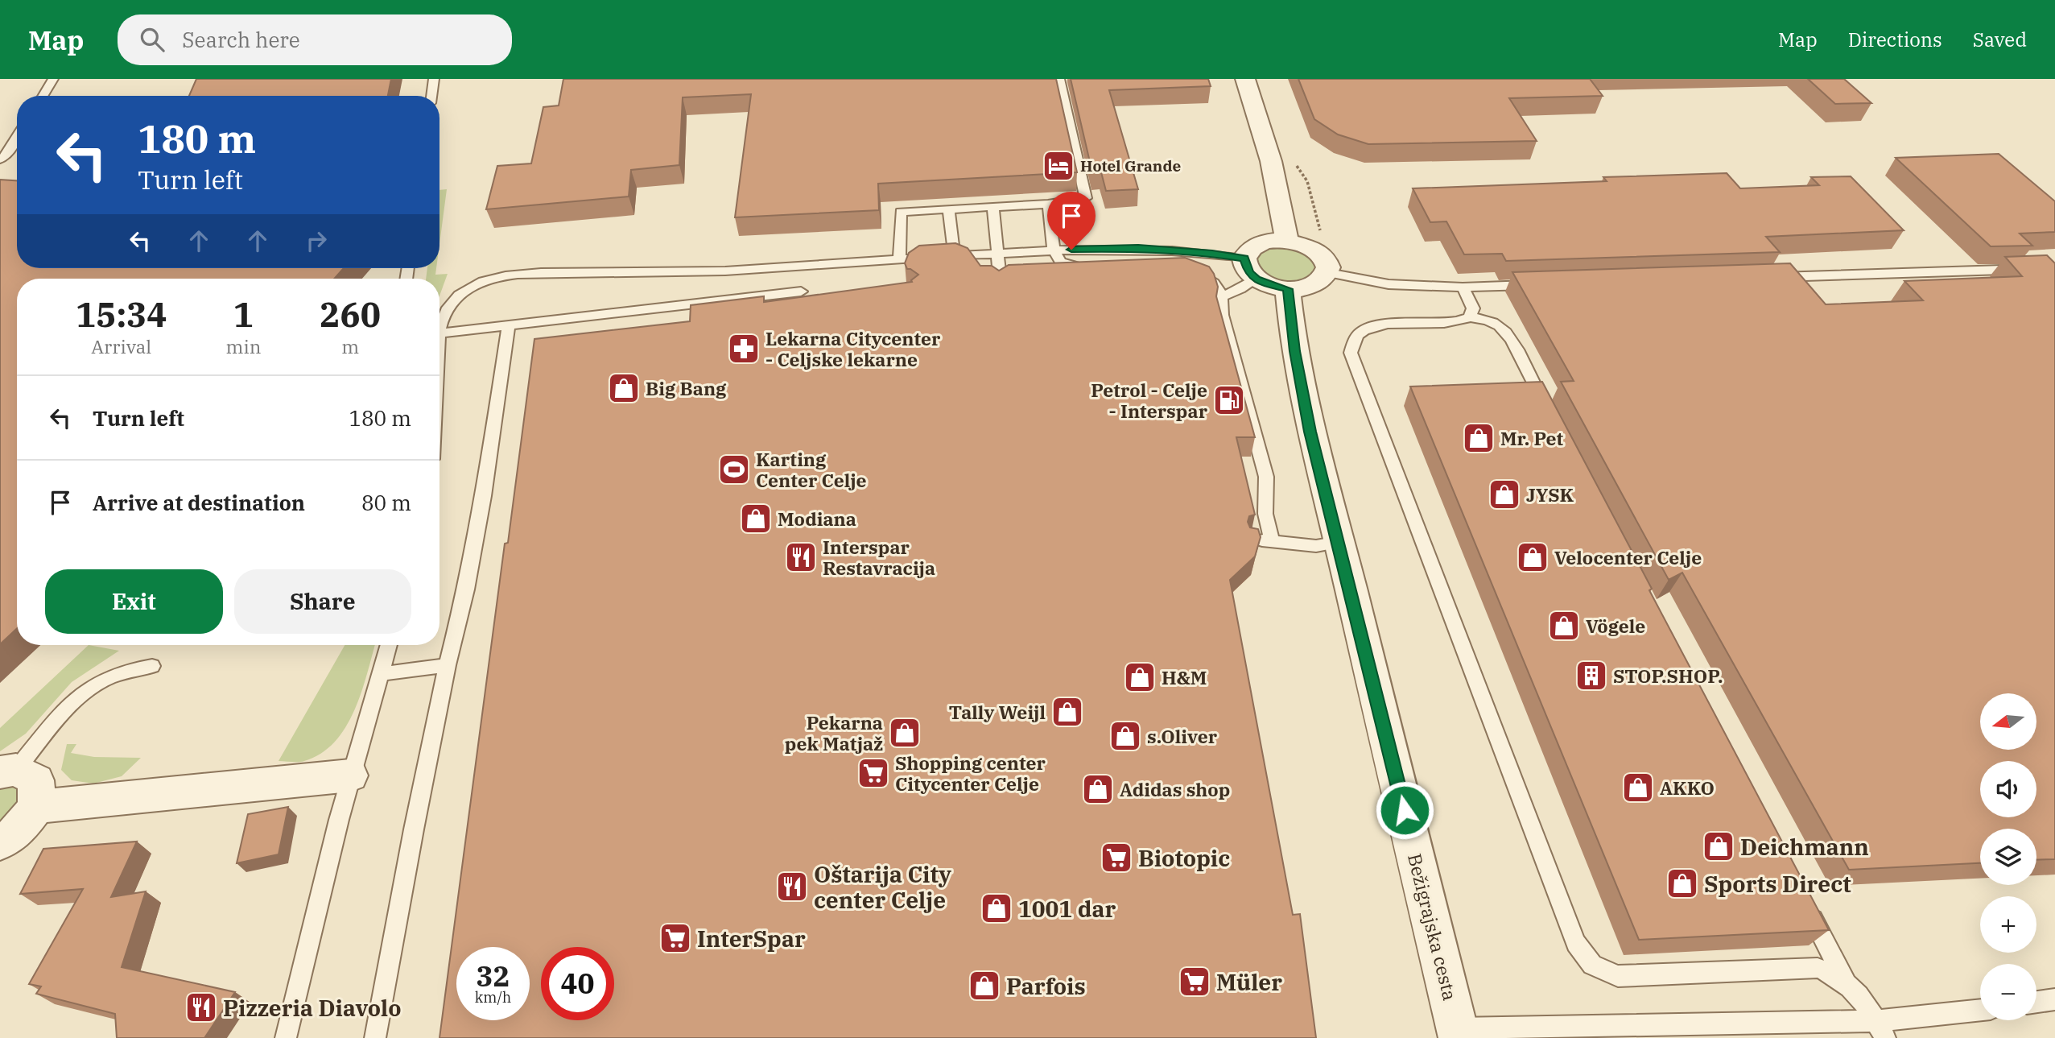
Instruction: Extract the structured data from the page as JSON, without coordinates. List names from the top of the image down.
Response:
{
  "streets": {
    "street": ["Bežigrajska cesta"]
  },
  "places": {
    "hotel": ["Hotel Grande"],
    "pharmacy": ["Lekarna Citycenter - Celjske lekarne"],
    "shop": [
      "Big Bang",
      "Mr. Pet",
      "JYSK",
      "Modiana",
      "Velocenter Celje",
      "Vögele",
      "H&M",
      "Tally Weijl",
      "Pekarna pek Matjaž",
      "s.Oliver",
      "AKKO",
      "Adidas shop",
      "Deichmann",
      "Sports Direct",
      "1001 dar",
      "Parfois"
    ],
    "fuel station": ["Petrol - Celje - Interspar"],
    "sports": ["Karting Center Celje"],
    "restaurant": ["Interspar Restavracija", "Oštarija City center Celje", "Pizzeria Diavolo"],
    "building": ["STOP.SHOP."],
    "supermarket": [
      "Shopping center Citycenter Celje",
      "Biotopic",
      "InterSpar",
      "Müler"
    ]
  },
  "north": "left",
  "page": {
    "header": "Map",
    "search": "Search here",
    "nav": ["Map", "Directions", "Saved"],
    "turn": ["180 m", "Turn left"],
    "eta": [
      "15:34",
      "Arrival",
      "1",
      "min",
      "260",
      "m"
    ],
    "list": [
      {
        "name": "Turn left",
        "value": "180 m"
      },
      {
        "name": "Arrive at destination",
        "value": "80 m"
      }
    ],
    "buttons": ["Exit", "Share"],
    "map_buttons": ["+", "−"],
    "speed": "32 km/h",
    "limit": "40"
  }
}
